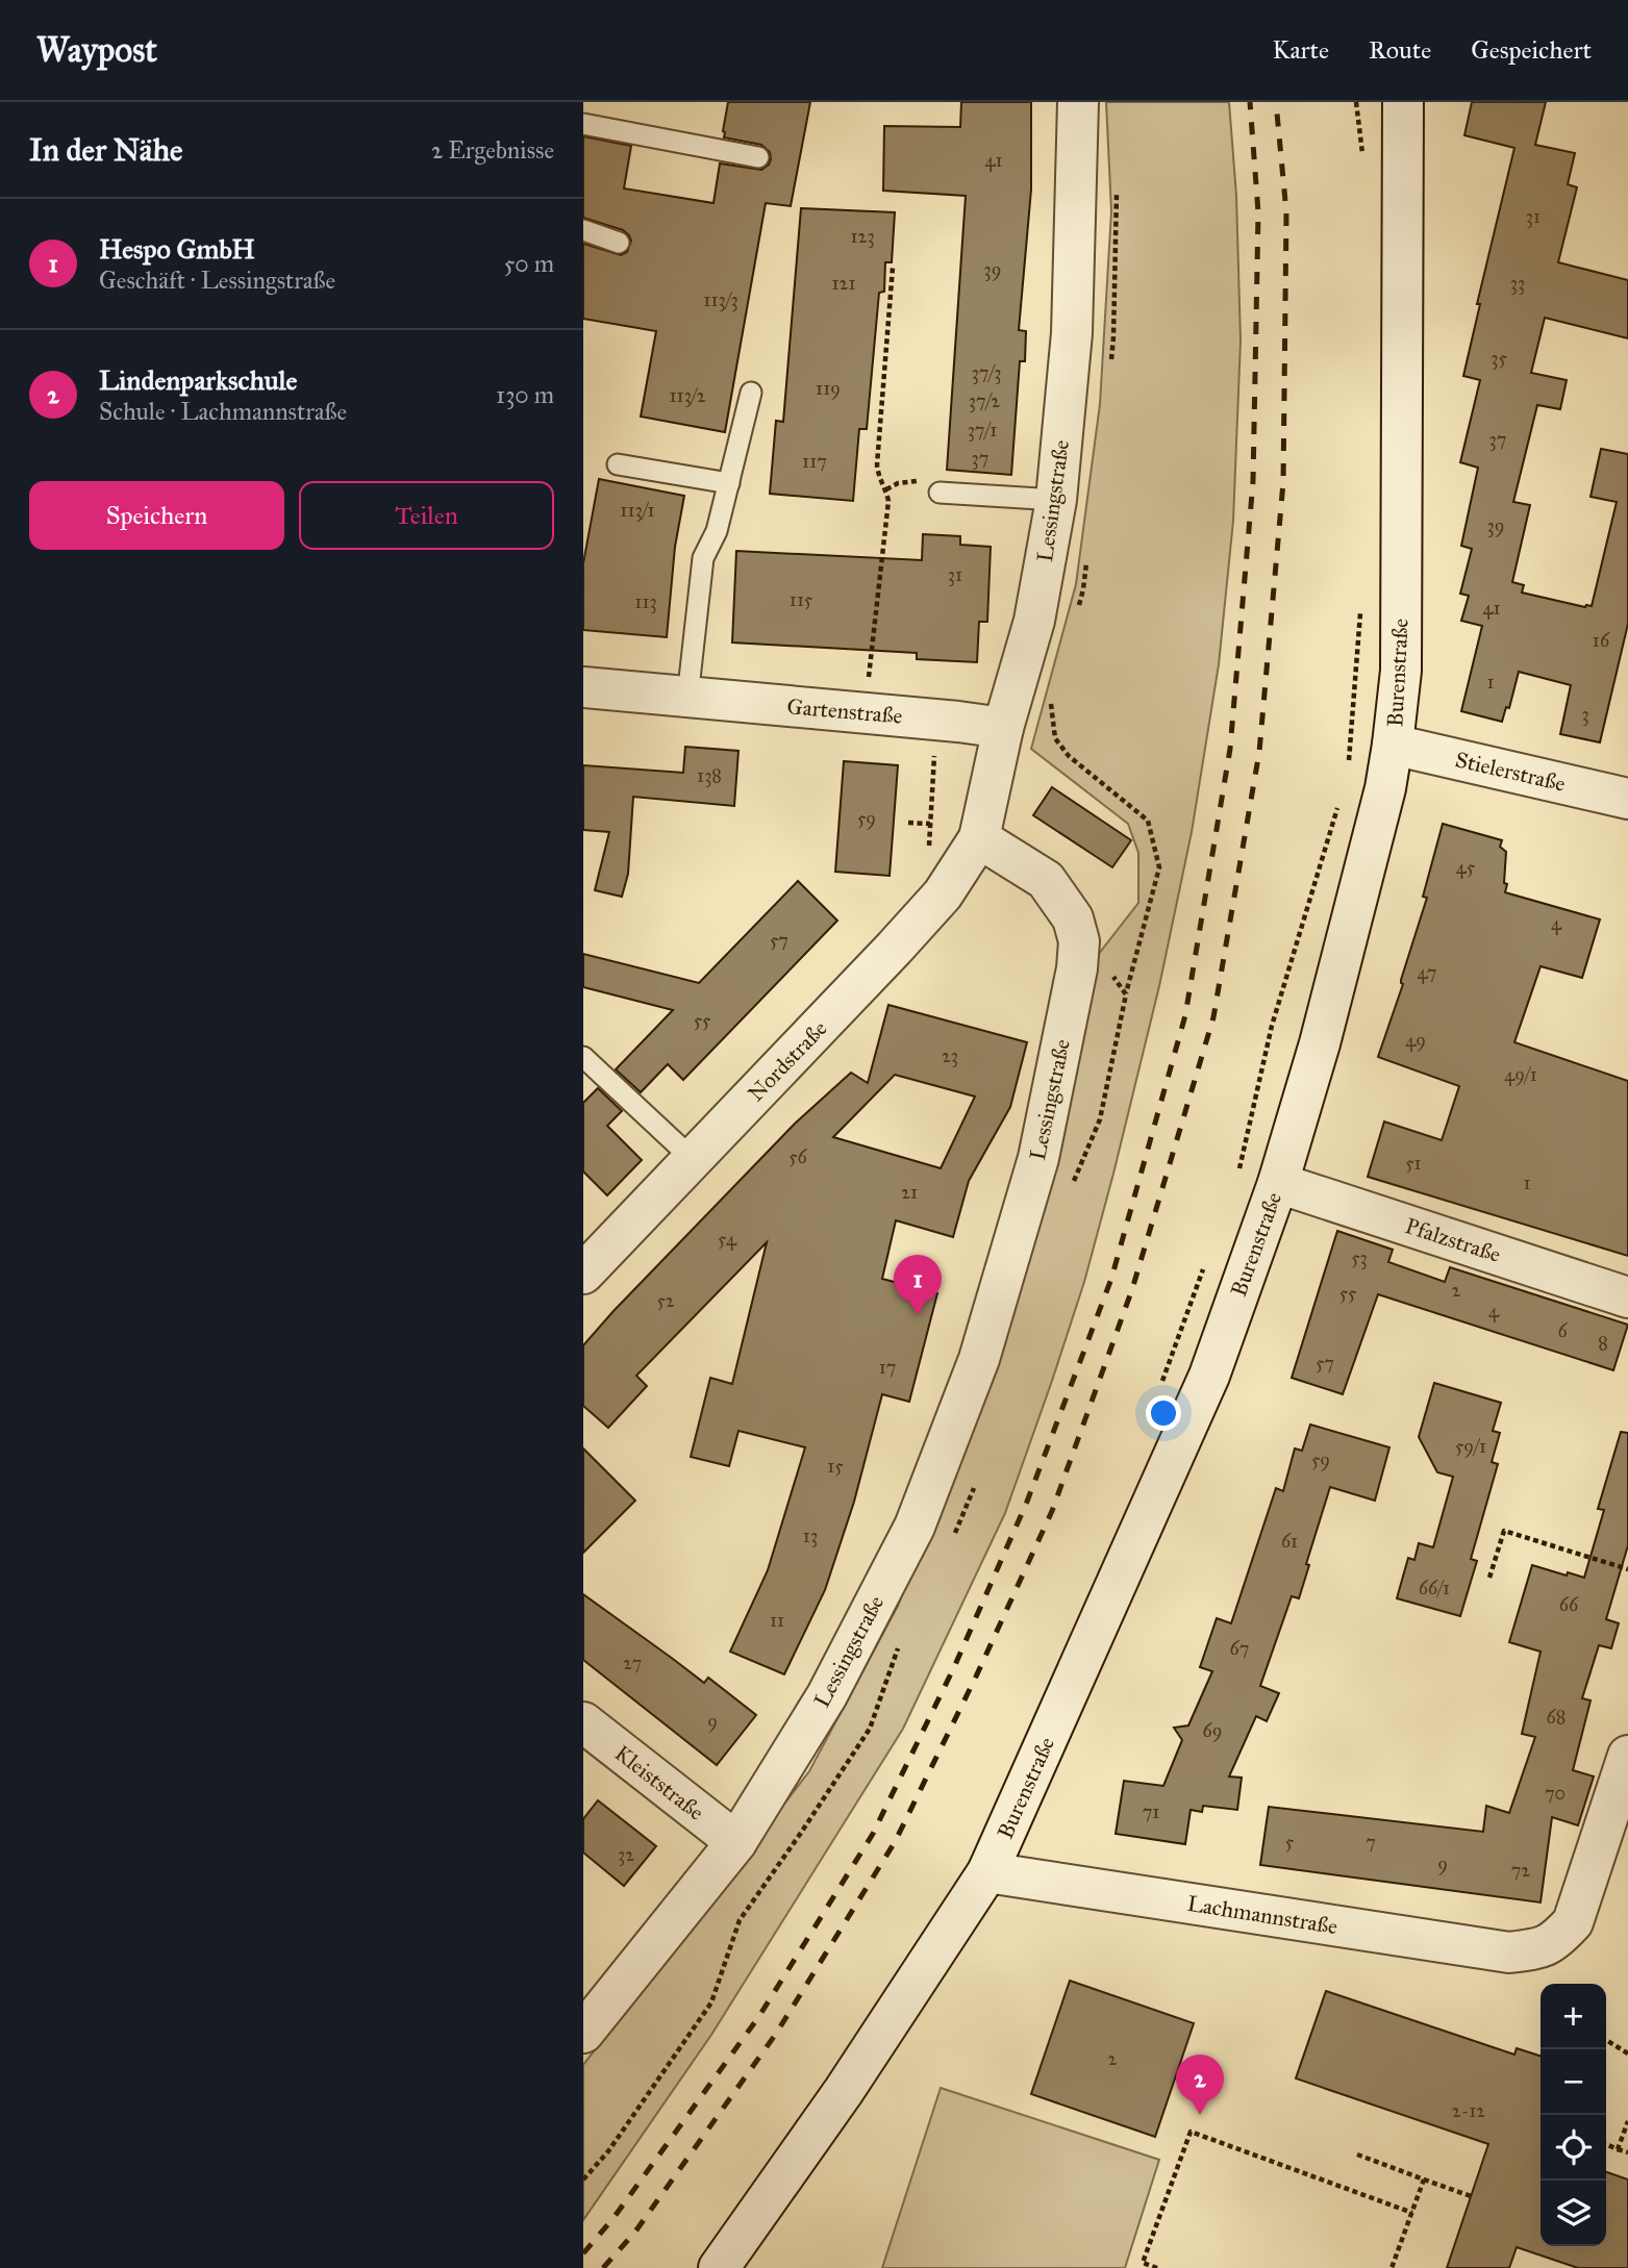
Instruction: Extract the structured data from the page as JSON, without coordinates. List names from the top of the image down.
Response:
{
  "streets": {
    "street": [
      "Lessingstraße",
      "Burenstraße",
      "Gartenstraße",
      "Stielerstraße",
      "Nordstraße",
      "Pfalzstraße",
      "Kleiststraße",
      "Lachmannstraße"
    ]
  },
  "crossings": [
    ["Lessingstraße", "Gartenstraße"],
    ["Lessingstraße", "Nordstraße"],
    ["Lessingstraße", "Kleiststraße"],
    ["Burenstraße", "Stielerstraße"],
    ["Burenstraße", "Pfalzstraße"],
    ["Burenstraße", "Lachmannstraße"]
  ],
  "house_numbers": [
    "41",
    "31",
    "123",
    "39",
    "121",
    "33",
    "113/3",
    "35",
    "37/3",
    "119",
    "113/2",
    "37/2",
    "37/1",
    "37",
    "37",
    "117",
    "113/1",
    "39",
    "31",
    "115",
    "113",
    "41",
    "16",
    "1",
    "3",
    "138",
    "59",
    "45",
    "4",
    "57",
    "47",
    "55",
    "49",
    "23",
    "49/1",
    "56",
    "51",
    "1",
    "21",
    "54",
    "53",
    "2",
    "55",
    "52",
    "4",
    "6",
    "8",
    "57",
    "17",
    "59/1",
    "59",
    "15",
    "13",
    "61",
    "66/1",
    "66",
    "11",
    "67",
    "27",
    "68",
    "9",
    "69",
    "70",
    "71",
    "5",
    "7",
    "32",
    "9",
    "72",
    "2",
    "2-12"
  ],
  "page": {
    "header": "Waypost",
    "nav": ["Karte", "Route", "Gespeichert"],
    "heading": ["In der Nähe", "2 Ergebnisse"],
    "list": [
      {
        "mark": "1",
        "name": "Hespo GmbH",
        "note": "Geschäft · Lessingstraße",
        "value": "50 m"
      },
      {
        "mark": "2",
        "name": "Lindenparkschule",
        "note": "Schule · Lachmannstraße",
        "value": "130 m"
      }
    ],
    "buttons": ["Speichern", "Teilen"],
    "pins": ["1", "2"],
    "map_buttons": ["+", "−"]
  }
}
